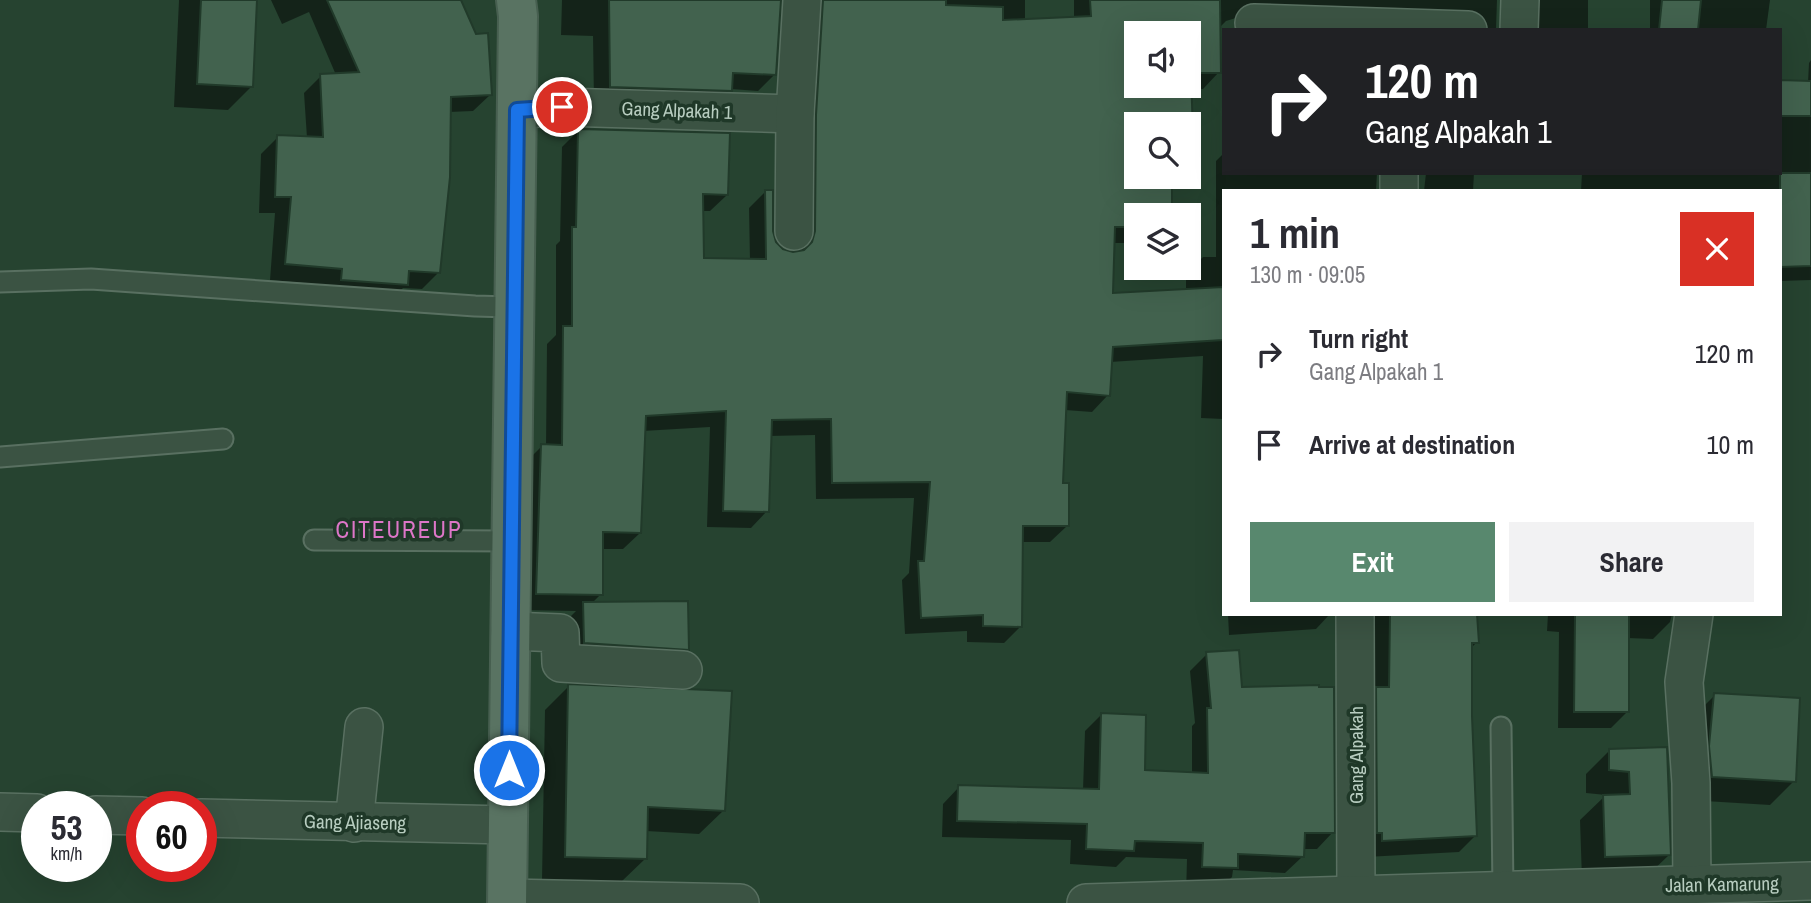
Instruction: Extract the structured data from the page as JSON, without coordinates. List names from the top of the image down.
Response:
{
  "streets": {
    "street": [
      "Gang Alpakah 1",
      "Gang Alpakah",
      "Gang Ajiaseng",
      "Jalan Kamarung"
    ]
  },
  "crossings": [
    ["Gang Alpakah", "Jalan Kamarung"]
  ],
  "districts": ["CITEUREUP"],
  "page": {
    "turn": ["120 m", "Gang Alpakah 1"],
    "heading": ["1 min", "130 m · 09:05"],
    "list": [
      {
        "name": "Turn right",
        "note": "Gang Alpakah 1",
        "value": "120 m"
      },
      {
        "name": "Arrive at destination",
        "value": "10 m"
      }
    ],
    "buttons": ["Exit", "Share"],
    "speed": "53 km/h",
    "limit": "60"
  }
}
